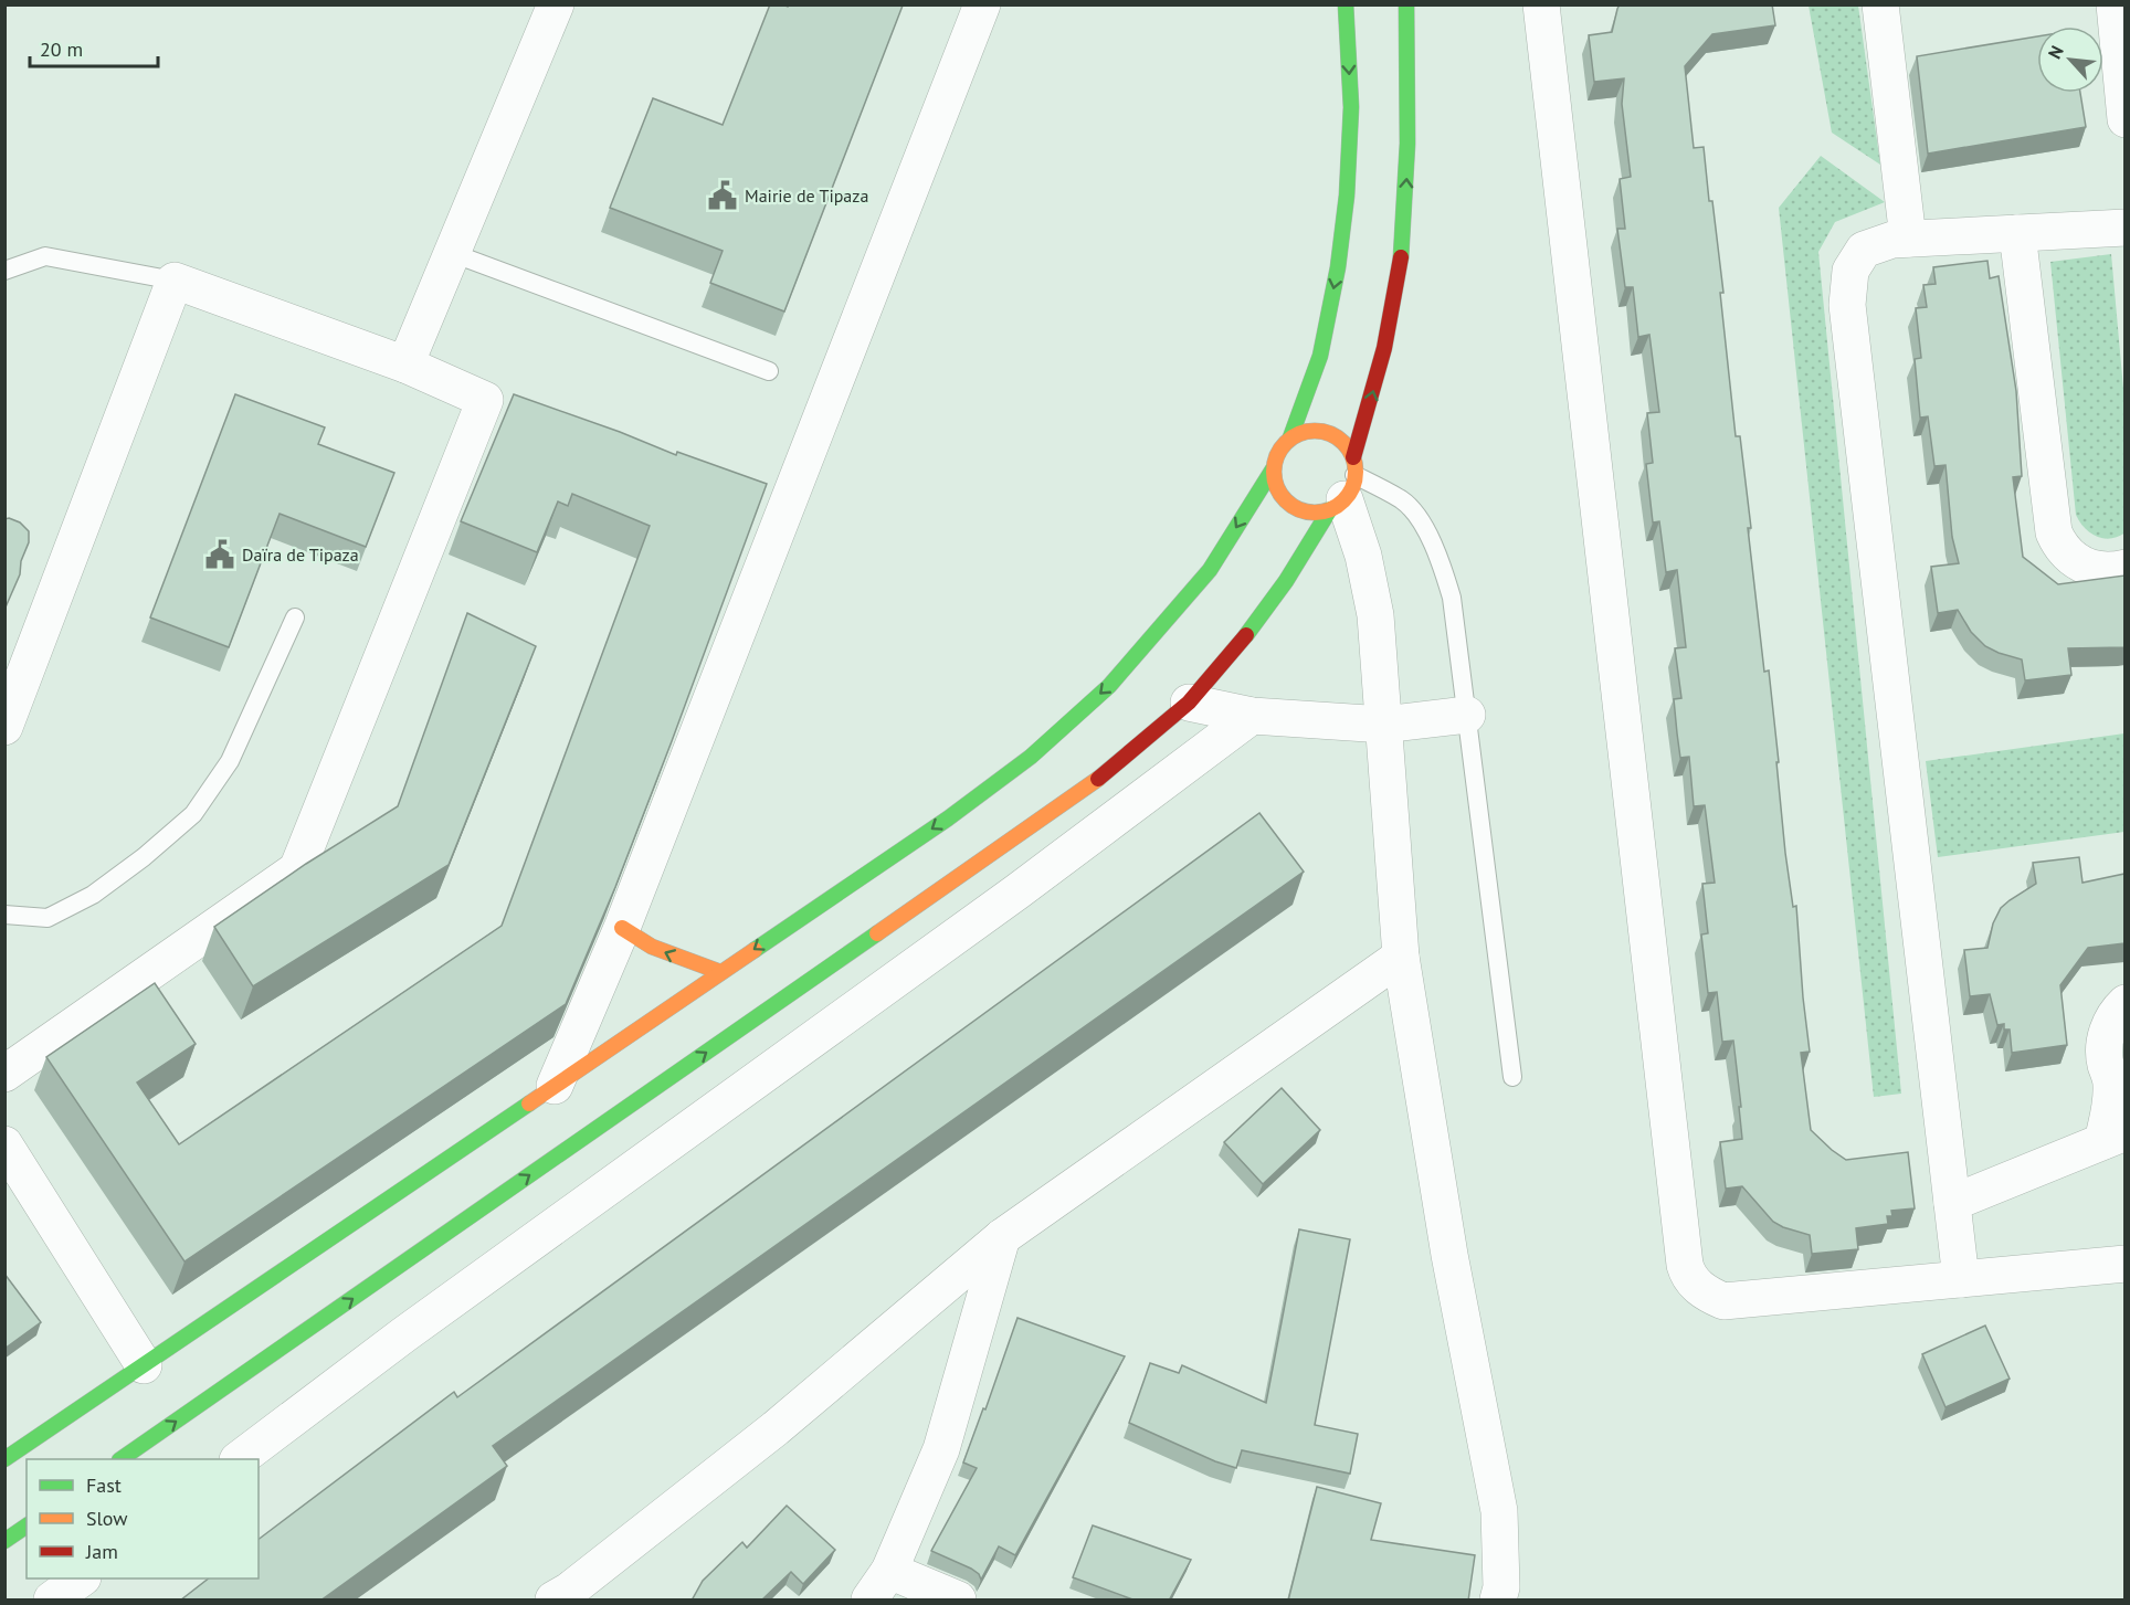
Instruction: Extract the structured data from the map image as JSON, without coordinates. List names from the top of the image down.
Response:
{
  "places": {
    "public building": ["Mairie de Tipaza", "Daïra de Tipaza"]
  },
  "legend": ["Fast", "Slow", "Jam"],
  "scale_bar": "20 m",
  "north": "top left"
}
